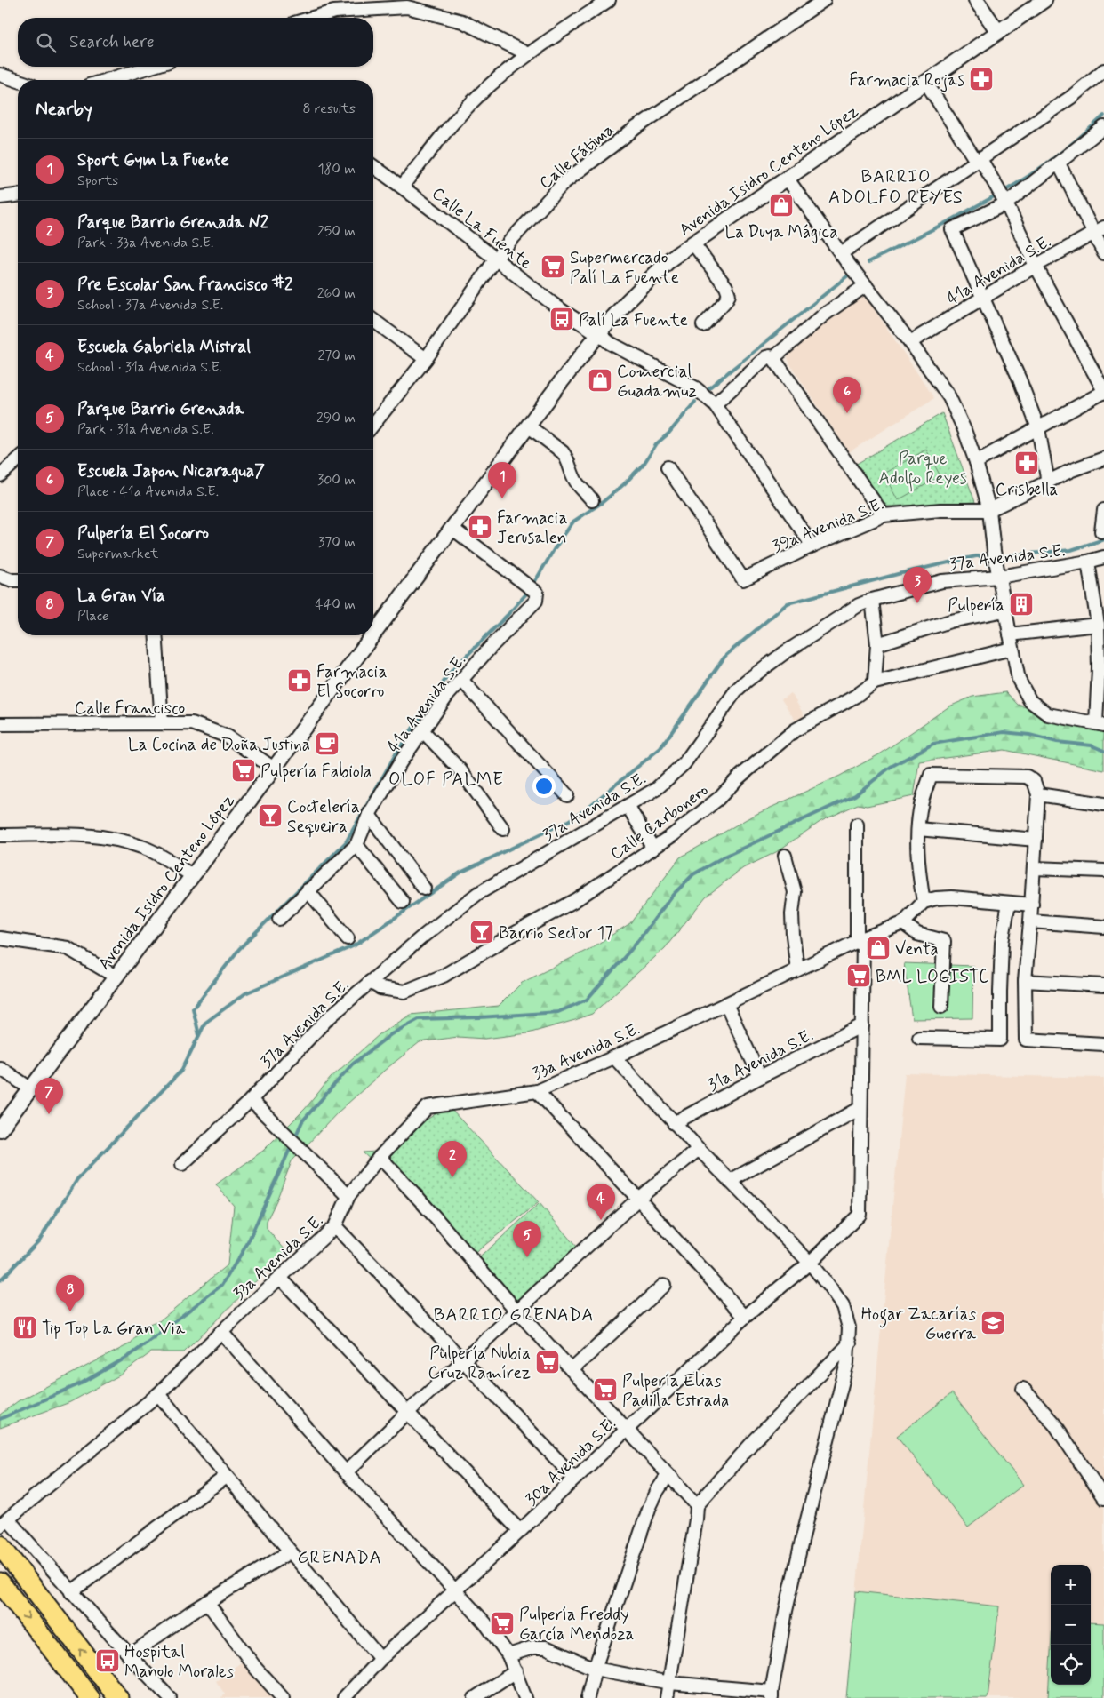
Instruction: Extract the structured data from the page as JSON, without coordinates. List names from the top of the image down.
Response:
{
  "streets": {
    "street": [
      "Calle Fátima",
      "Avenida Isidro Centeno López",
      "Calle La Fuente",
      "41a Avenida S.E.",
      "39a Avenida S.E.",
      "37a Avenida S.E.",
      "Calle Francisco",
      "Calle Carbonero",
      "33a Avenida S.E.",
      "31a Avenida S.E.",
      "30a Avenida S.E."
    ]
  },
  "crossings": [
    ["Calle Fátima", "Calle La Fuente"],
    ["Avenida Isidro Centeno López", "Calle La Fuente"],
    ["Avenida Isidro Centeno López", "41a Avenida S.E."],
    ["Avenida Isidro Centeno López", "Calle Francisco"],
    ["Calle La Fuente", "39a Avenida S.E."],
    ["37a Avenida S.E.", "Calle Carbonero"]
  ],
  "districts": [
    "BARRIO ADOLFO REYES",
    "OLOF PALME",
    "BARRIO GRENADA",
    "GRENADA"
  ],
  "parks": ["Parque Adolfo Reyes"],
  "places": {
    "pharmacy": [
      "Farmacia Rojas",
      "Crisbella",
      "Farmacia Jerusalen",
      "Farmacia El Socorro"
    ],
    "shop": ["La Duya Mágica", "Comercial Guadamuz", "Venta"],
    "supermarket": [
      "Supermercado Palí La Fuente",
      "Pulpería Fabiola",
      "BML LOGISTC",
      "Pulpería Nubia Cruz Ramírez",
      "Pulpería Elias Padilla Estrada",
      "Pulpería Freddy García Mendoza"
    ],
    "bus stop": ["Palí La Fuente", "Hospital Manolo Morales"],
    "building": ["Pulpería"],
    "cafe": ["La Cocina de Doña Justina"],
    "bar": ["Coctelería Sequeira", "Barrio Sector 17"],
    "school or university": ["Hogar Zacarías Guerra"],
    "restaurant": ["Tip Top La Gran Via"]
  },
  "page": {
    "search": "Search here",
    "heading": ["Nearby", "8 results"],
    "list": [
      {
        "mark": "1",
        "name": "Sport Gym La Fuente",
        "note": "Sports",
        "value": "180 m"
      },
      {
        "mark": "2",
        "name": "Parque Barrio Grenada N2",
        "note": "Park · 33a Avenida S.E.",
        "value": "250 m"
      },
      {
        "mark": "3",
        "name": "Pre Escolar San Francisco #2",
        "note": "School · 37a Avenida S.E.",
        "value": "260 m"
      },
      {
        "mark": "4",
        "name": "Escuela Gabriela Mistral",
        "note": "School · 31a Avenida S.E.",
        "value": "270 m"
      },
      {
        "mark": "5",
        "name": "Parque Barrio Grenada",
        "note": "Park · 31a Avenida S.E.",
        "value": "290 m"
      },
      {
        "mark": "6",
        "name": "Escuela Japon Nicaragua7",
        "note": "Place · 41a Avenida S.E.",
        "value": "300 m"
      },
      {
        "mark": "7",
        "name": "Pulpería El Socorro",
        "note": "Supermarket",
        "value": "370 m"
      },
      {
        "mark": "8",
        "name": "La Gran Vía",
        "note": "Place",
        "value": "440 m"
      }
    ],
    "pins": [
      "6",
      "1",
      "3",
      "7",
      "2",
      "4",
      "5",
      "8"
    ],
    "map_buttons": ["+", "−"]
  }
}
